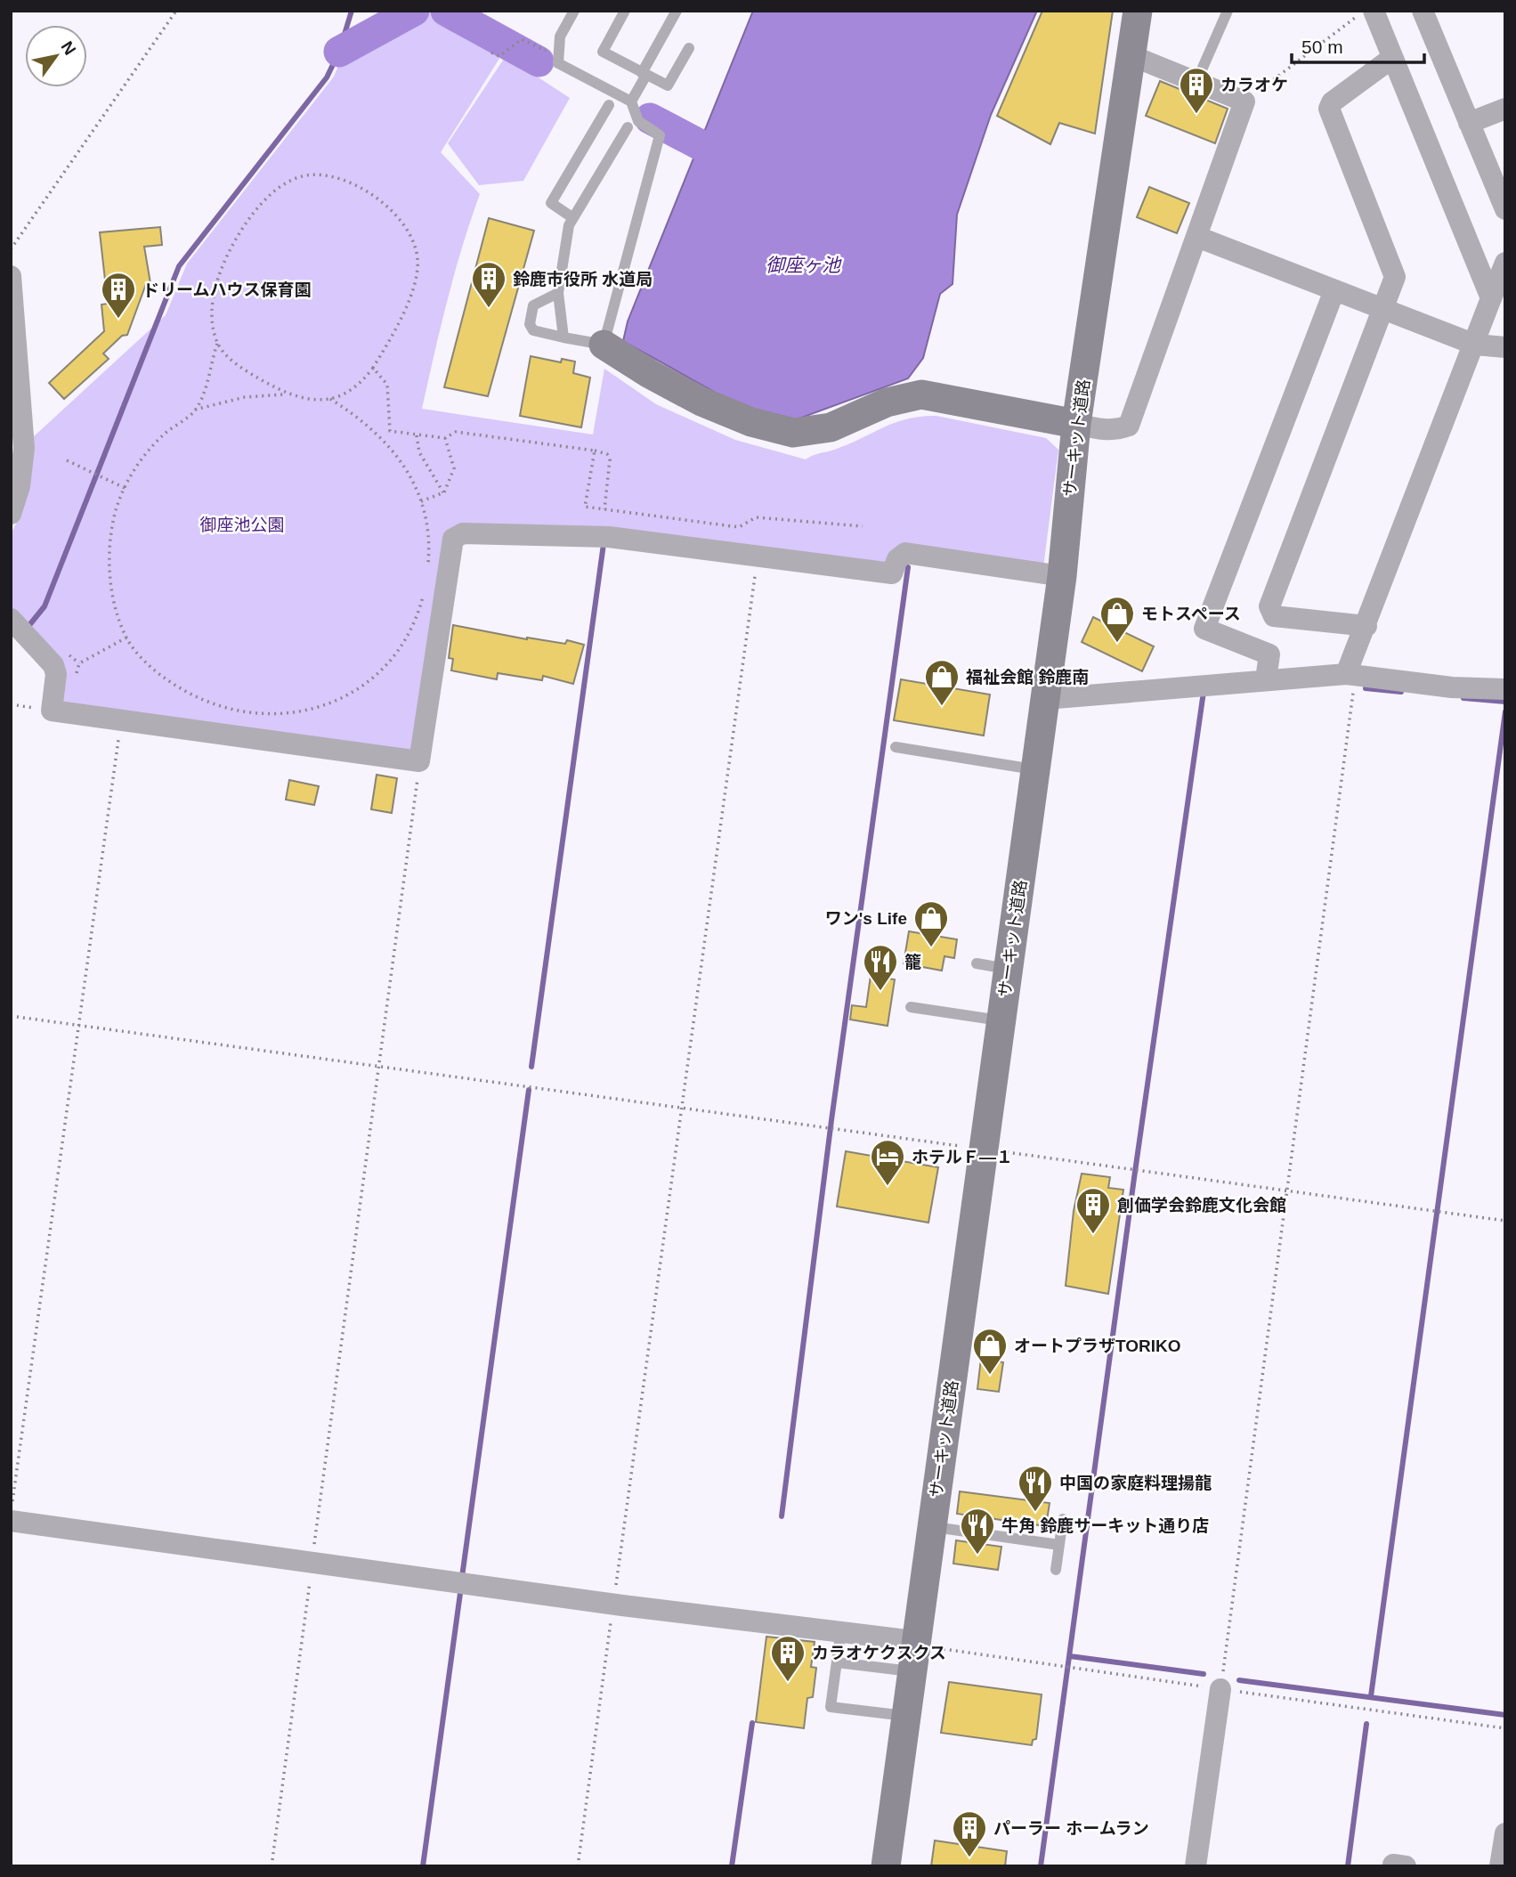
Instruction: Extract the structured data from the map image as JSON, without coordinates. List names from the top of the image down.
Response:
{
  "streets": {
    "street": ["サーキット道路"]
  },
  "water": ["御座ヶ池"],
  "parks": ["御座池公園"],
  "places": {
    "building": [
      "カラオケ",
      "鈴鹿市役所 水道局",
      "ドリームハウス保育園",
      "創価学会鈴鹿文化会館",
      "カラオケクスクス",
      "パーラー ホームラン"
    ],
    "shop": [
      "モトスペース",
      "福祉会館 鈴鹿南",
      "ワン's Life",
      "オートプラザTORIKO"
    ],
    "restaurant": ["籠", "中国の家庭料理揚龍", "牛角 鈴鹿サーキット通り店"],
    "hotel": ["ホテルＦ―１"]
  },
  "scale_bar": "50 m",
  "north": "top right"
}
